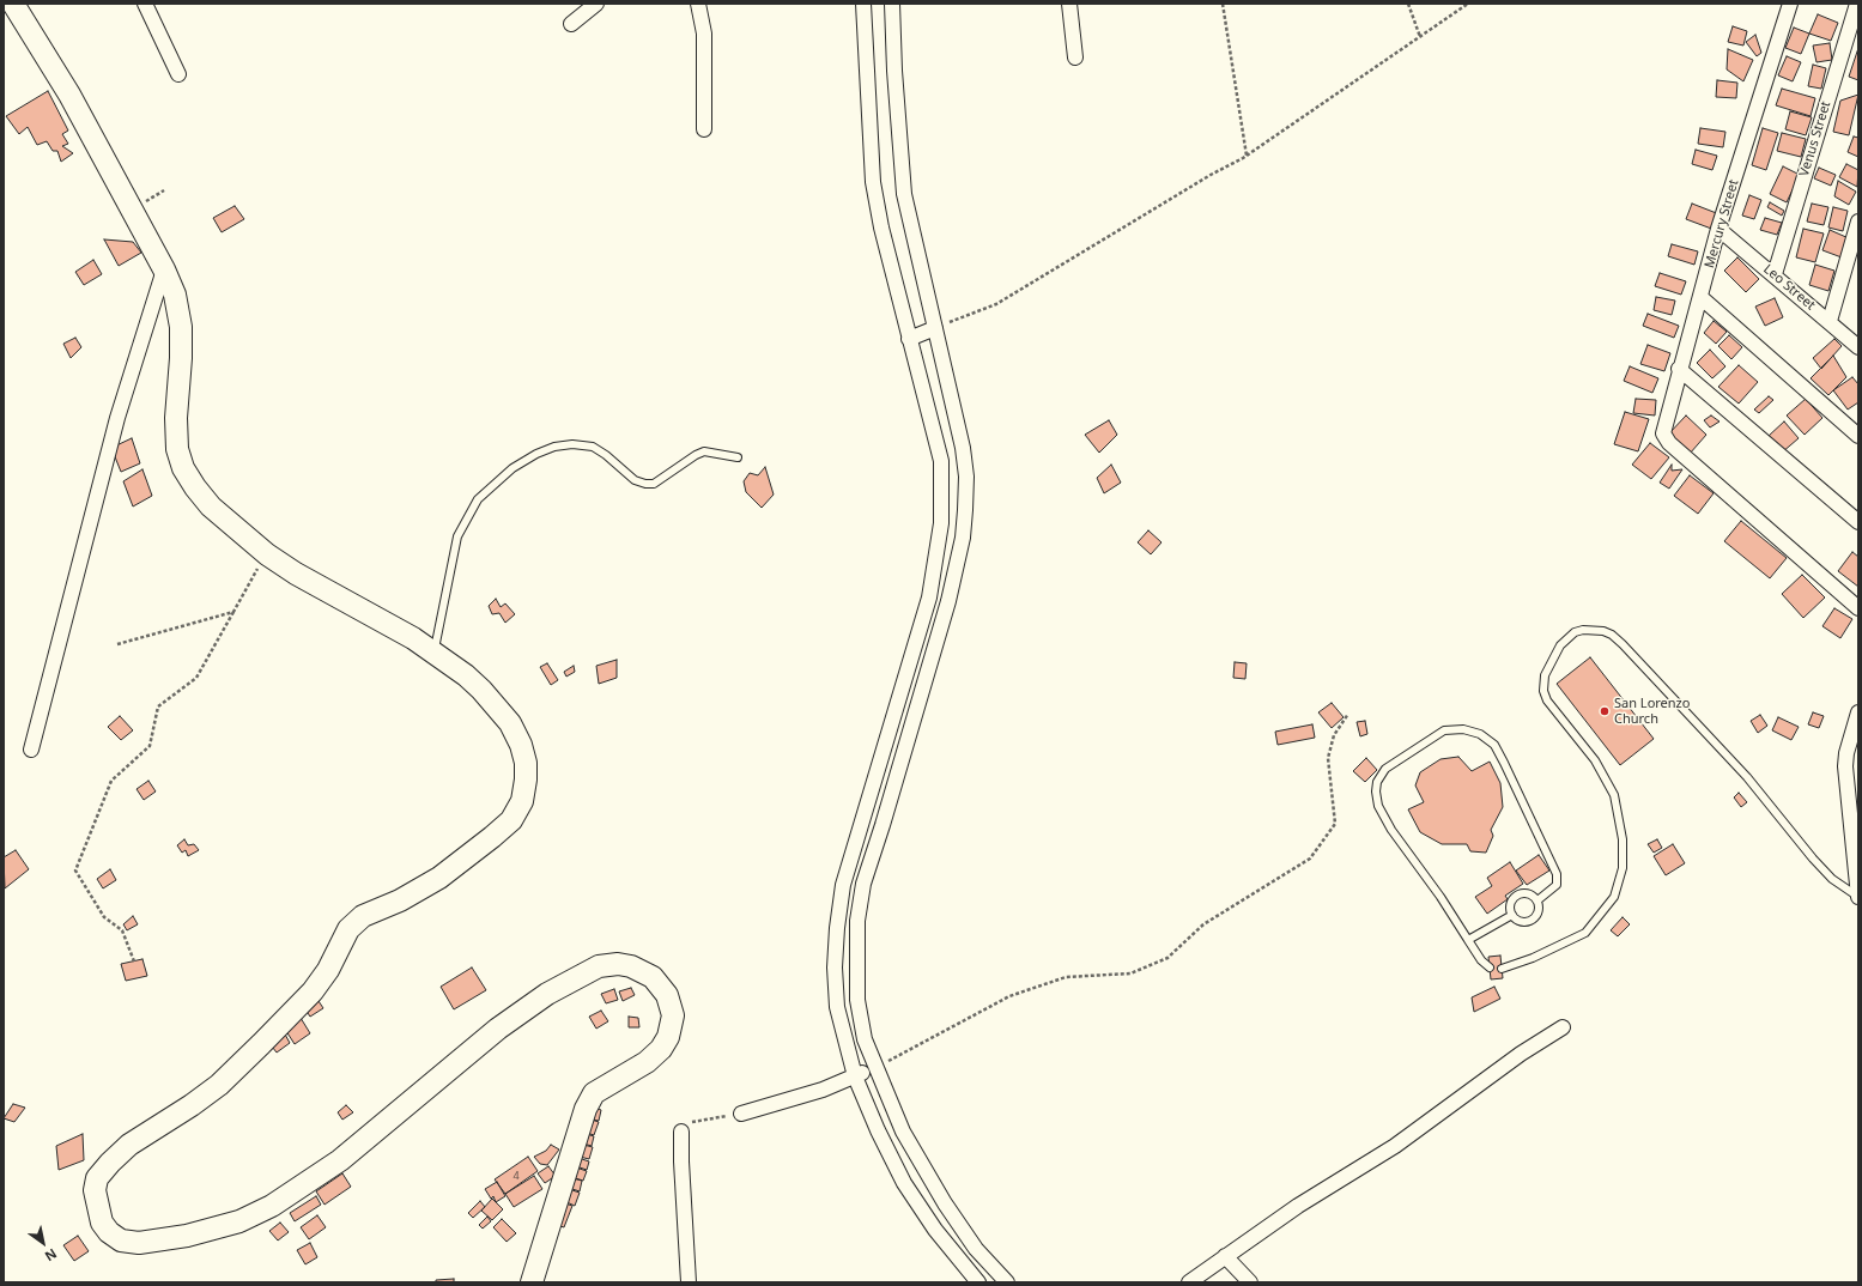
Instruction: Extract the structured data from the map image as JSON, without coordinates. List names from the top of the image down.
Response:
{
  "streets": {
    "street": ["Venus Street", "Mercury Street", "Leo Street"]
  },
  "crossings": [
    ["Venus Street", "Leo Street"],
    ["Mercury Street", "Leo Street"]
  ],
  "places": ["San Lorenzo Church"],
  "house_numbers": ["4"],
  "north": "bottom right"
}
